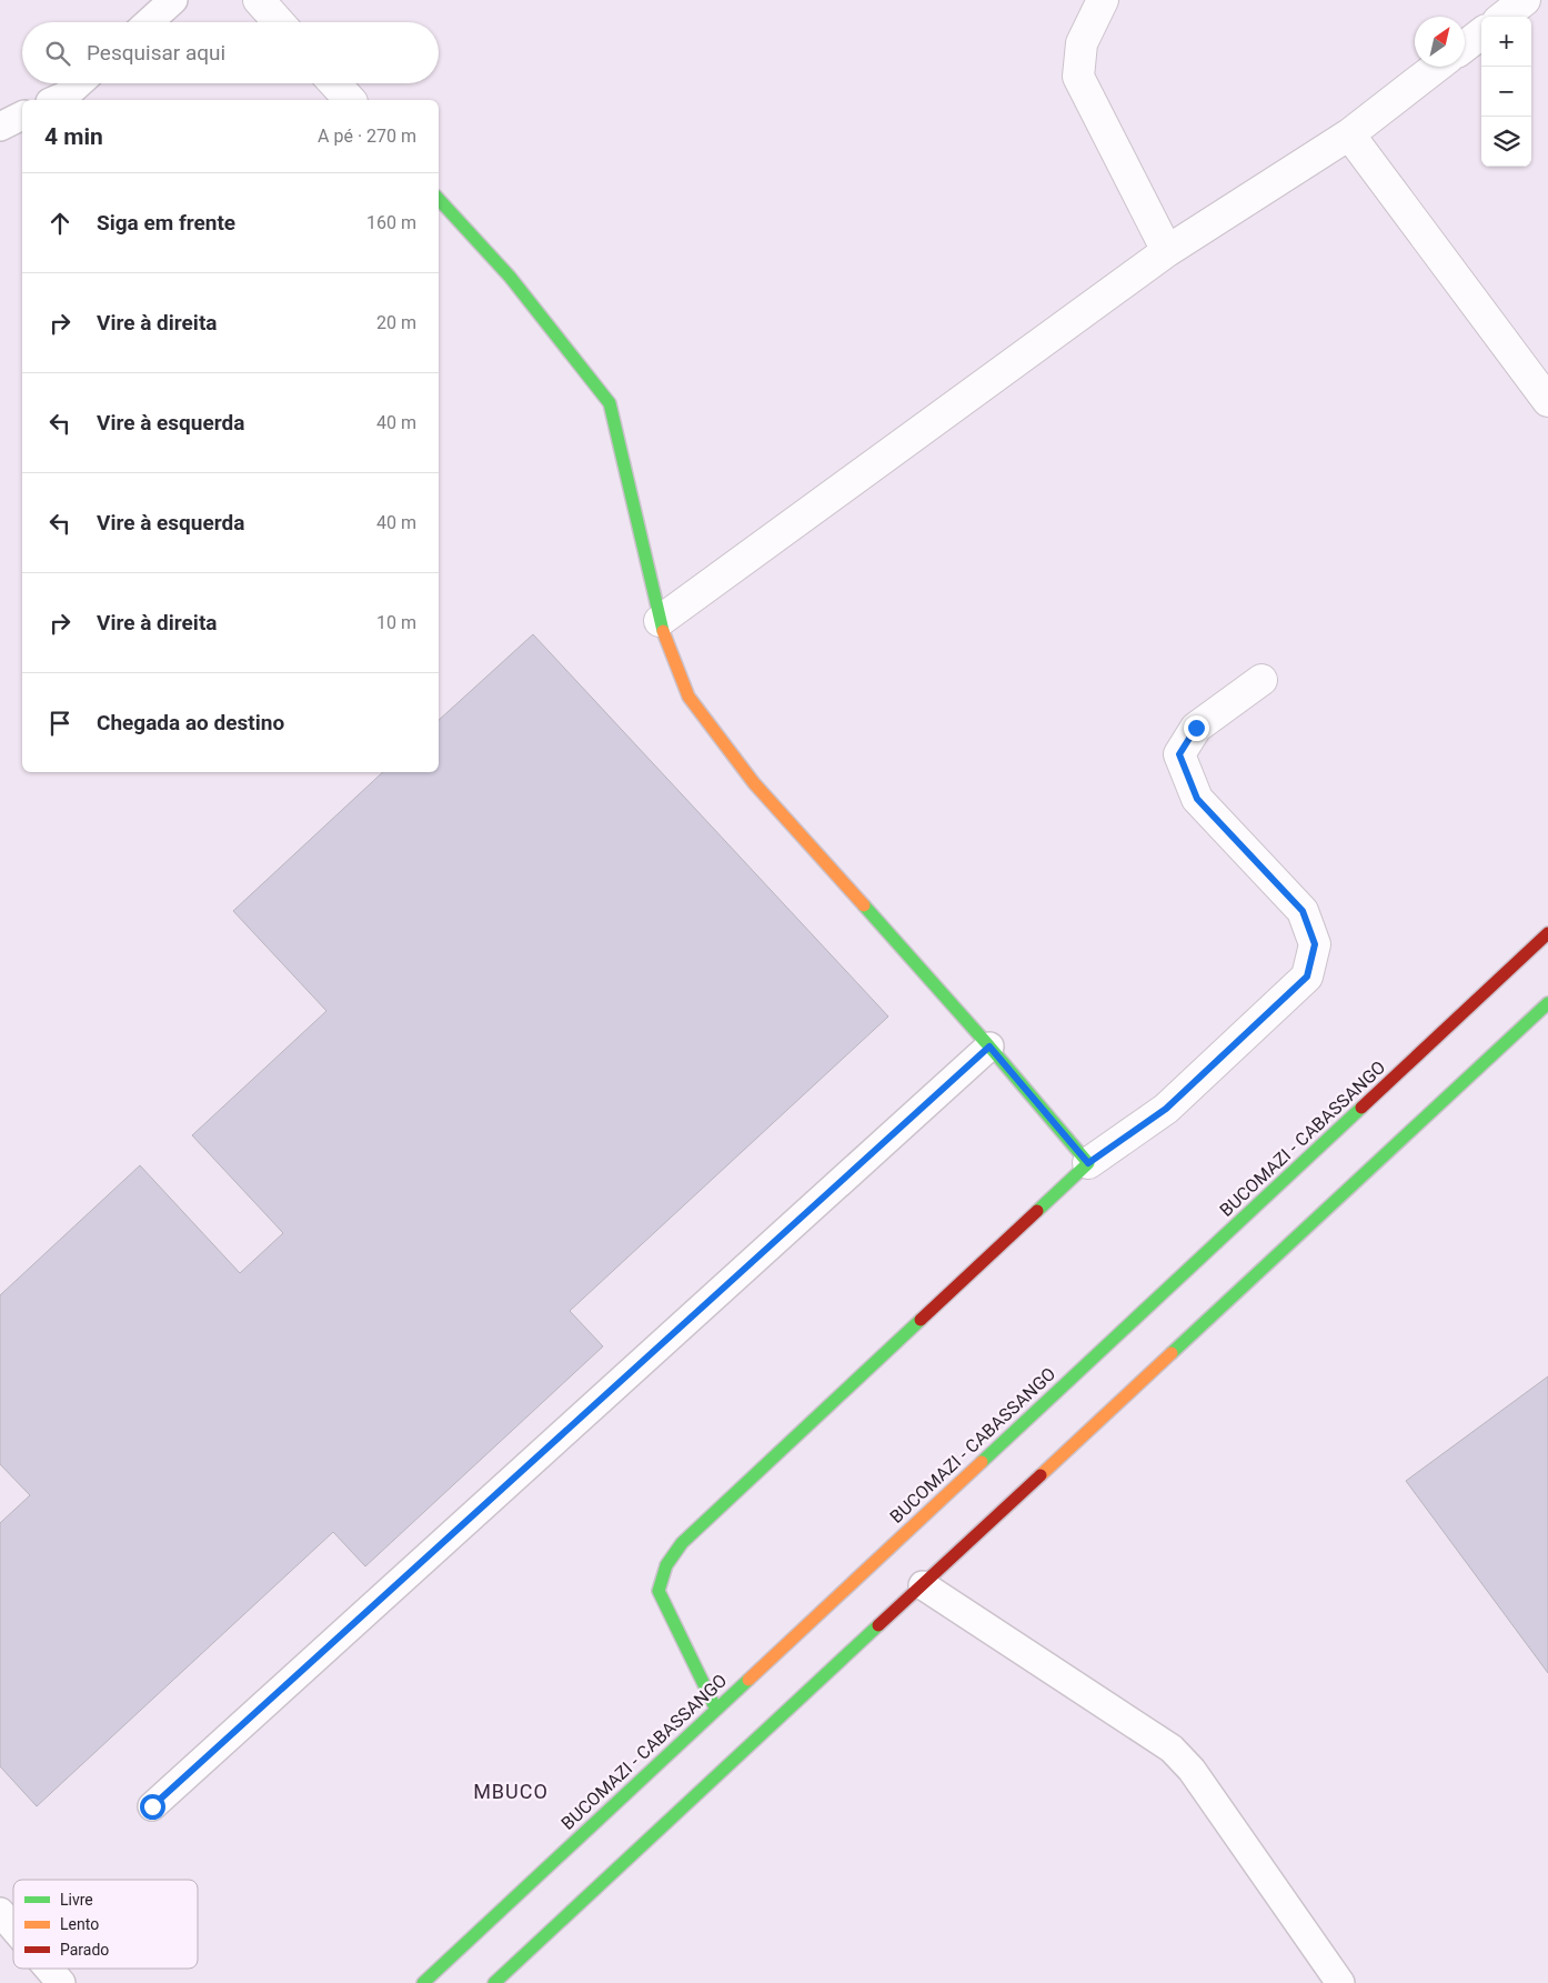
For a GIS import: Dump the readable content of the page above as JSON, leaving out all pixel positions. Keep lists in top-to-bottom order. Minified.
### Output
{"streets":{"main road":["BUCOMAZI - CABASSANGO"]},"districts":["MBUCO"],"legend":["Livre","Lento","Parado"],"north":"top right","page":{"map_buttons":["+","−"],"search":"Pesquisar aqui","heading":["4 min","A pé · 270 m"],"list":[["Siga em frente","160 m"],["Vire à direita","20 m"],["Vire à esquerda","40 m"],["Vire à esquerda","40 m"],["Vire à direita","10 m"],"Chegada ao destino"]}}
